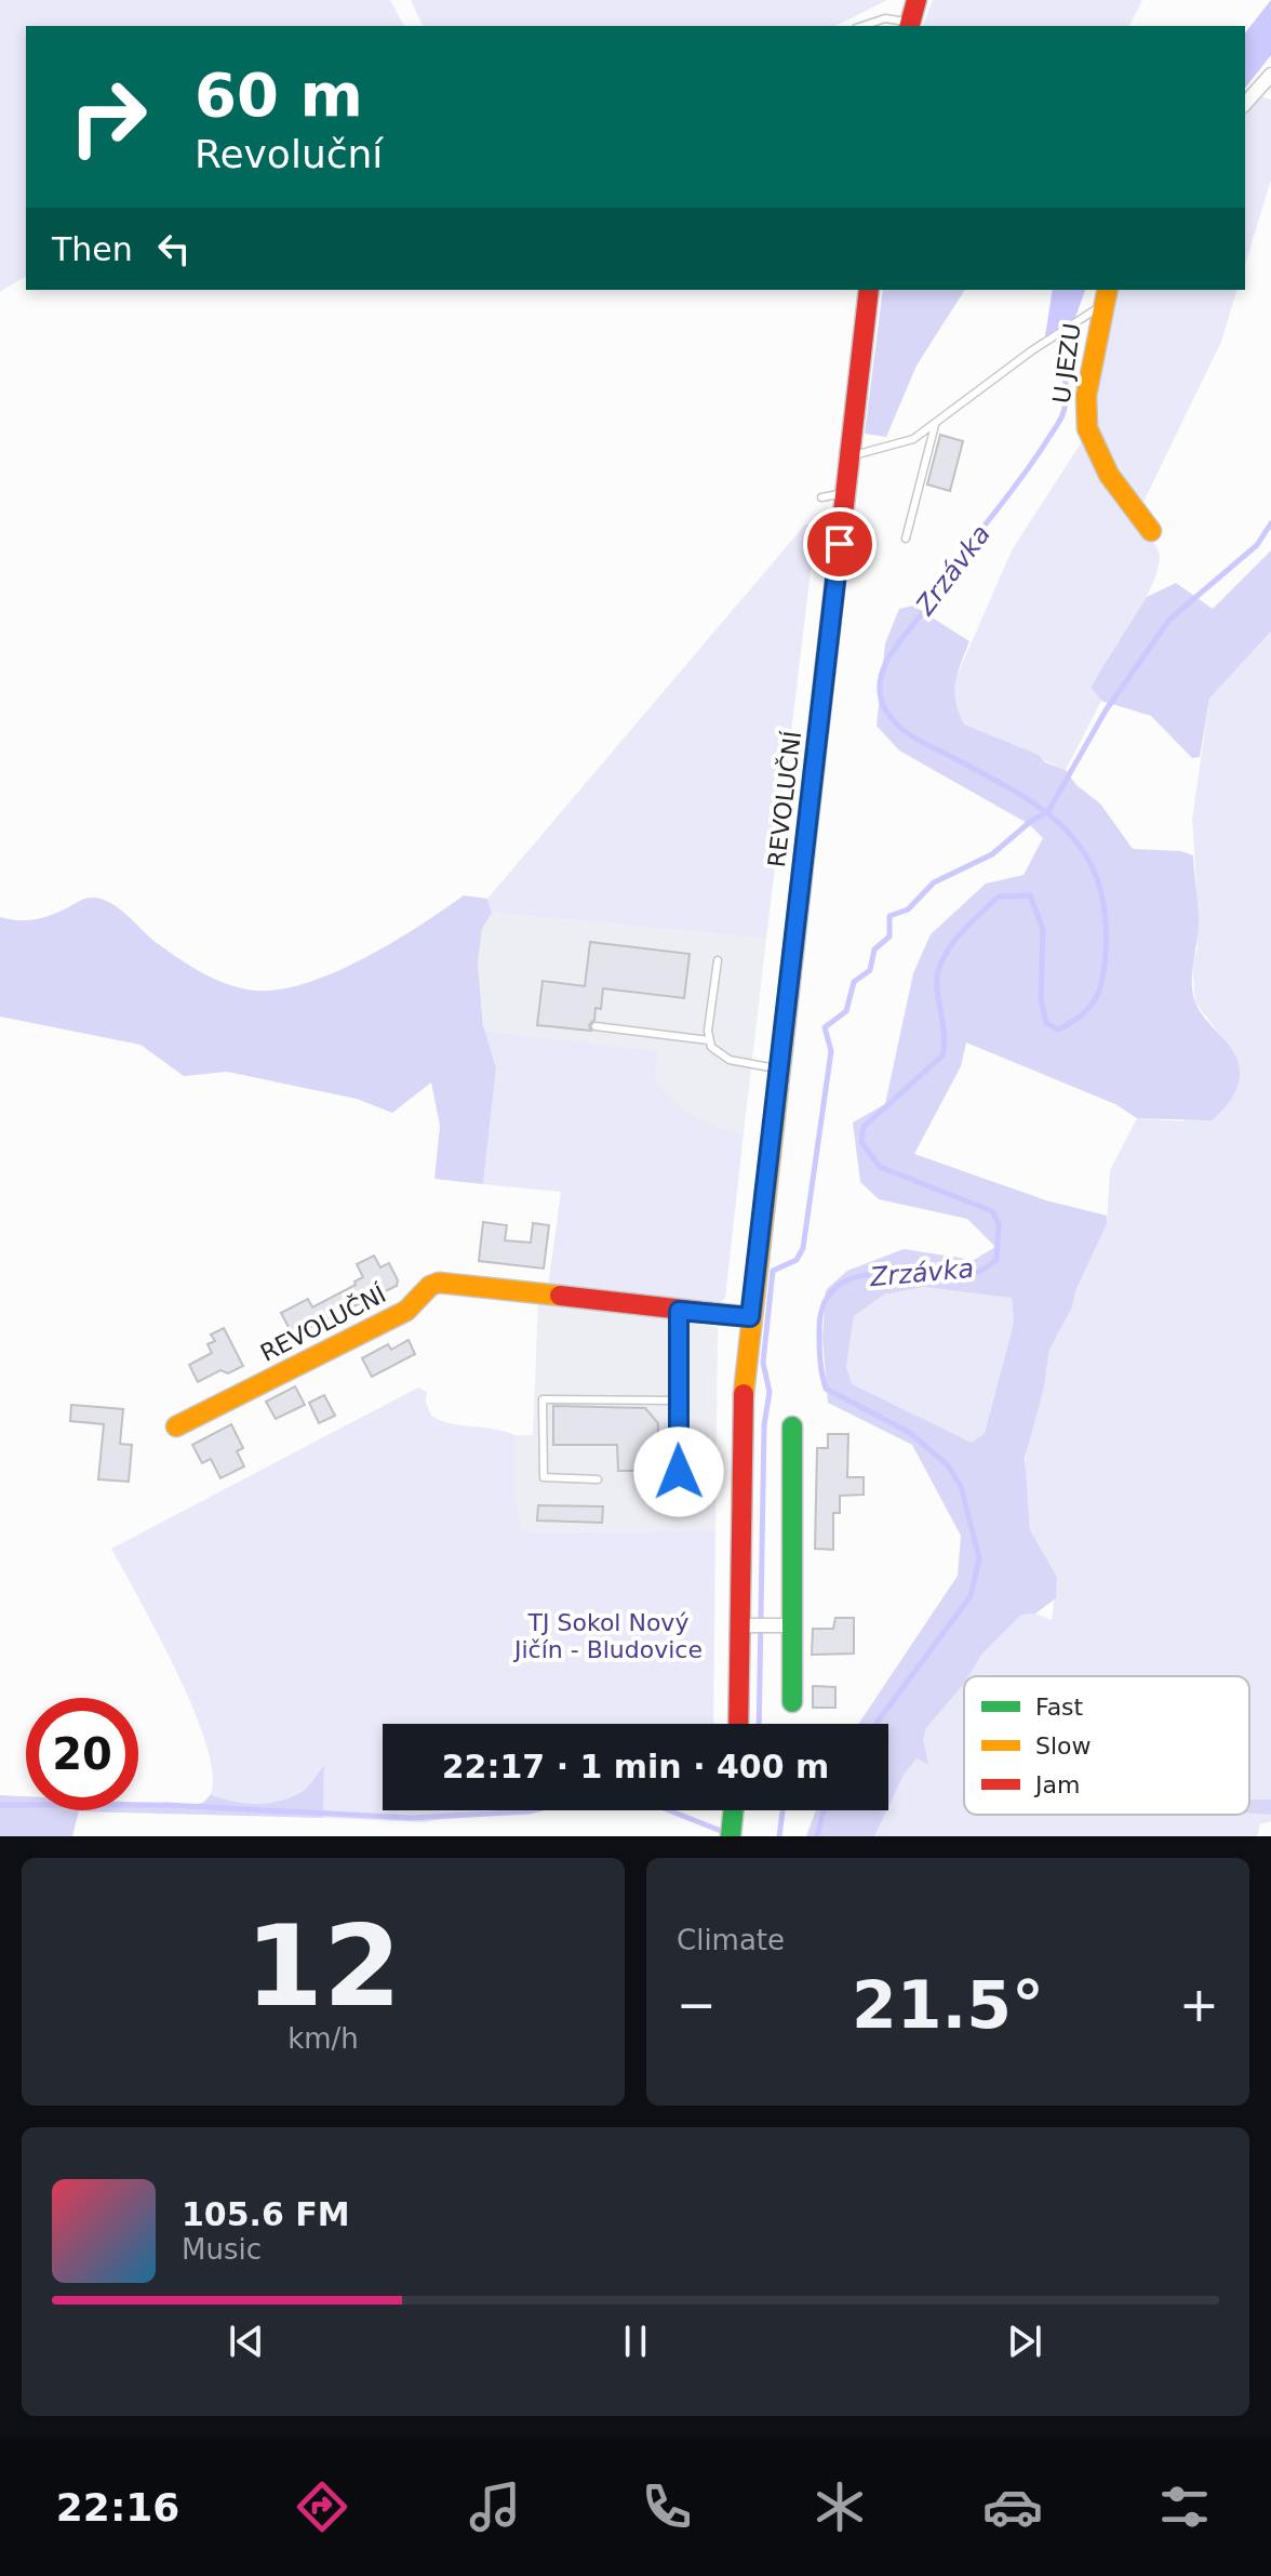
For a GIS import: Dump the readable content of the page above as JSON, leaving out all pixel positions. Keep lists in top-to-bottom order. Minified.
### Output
{"streets":{"main road":["U JEZU","REVOLUČNÍ"]},"water":["Zrzávka"],"parks":["TJ Sokol Nový Jičín - Bludovice"],"legend":["Fast","Slow","Jam"],"page":{"turn":["60 m","Revoluční"],"then":"Then","limit":"20","trip":"22:17 · 1 min · 400 m","tile":[["12","km/h"],"Climate"],"heat":["−","21.5°","+"],"song":["105.6 FM","Music"],"tabs":"22:16"}}
